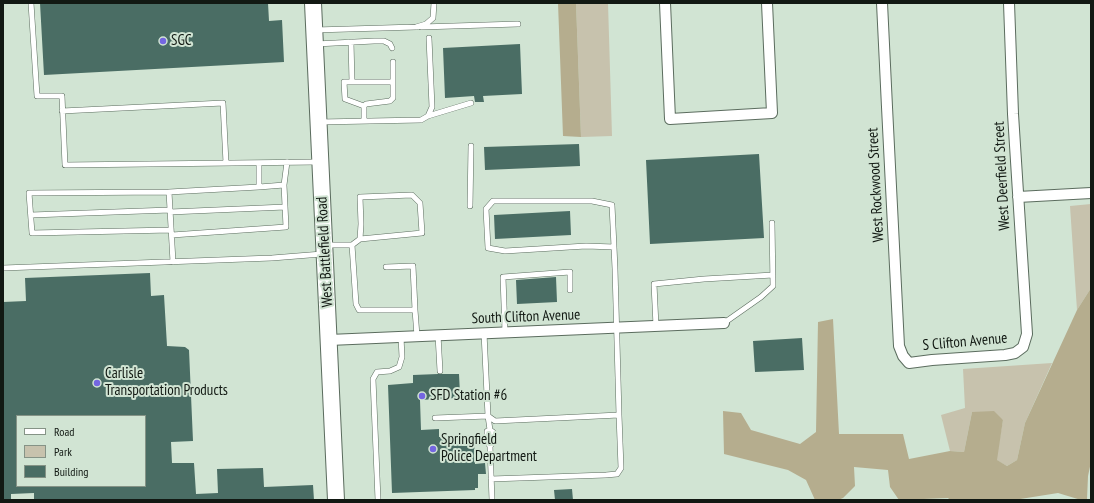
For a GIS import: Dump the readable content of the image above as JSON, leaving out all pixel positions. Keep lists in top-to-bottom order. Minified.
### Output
{"streets":{"main road":["West Battlefield Road"],"street":["West Deerfield Street","West Rockwood Street","South Clifton Avenue","S Clifton Avenue"]},"crossings":[["West Deerfield Street","S Clifton Avenue"],["West Rockwood Street","S Clifton Avenue"],["West Battlefield Road","South Clifton Avenue"]],"places":["SGC","Carlisle Transportation Products","SFD Station #6","Springfield Police Department"],"legend":["Road","Park","Building"]}
